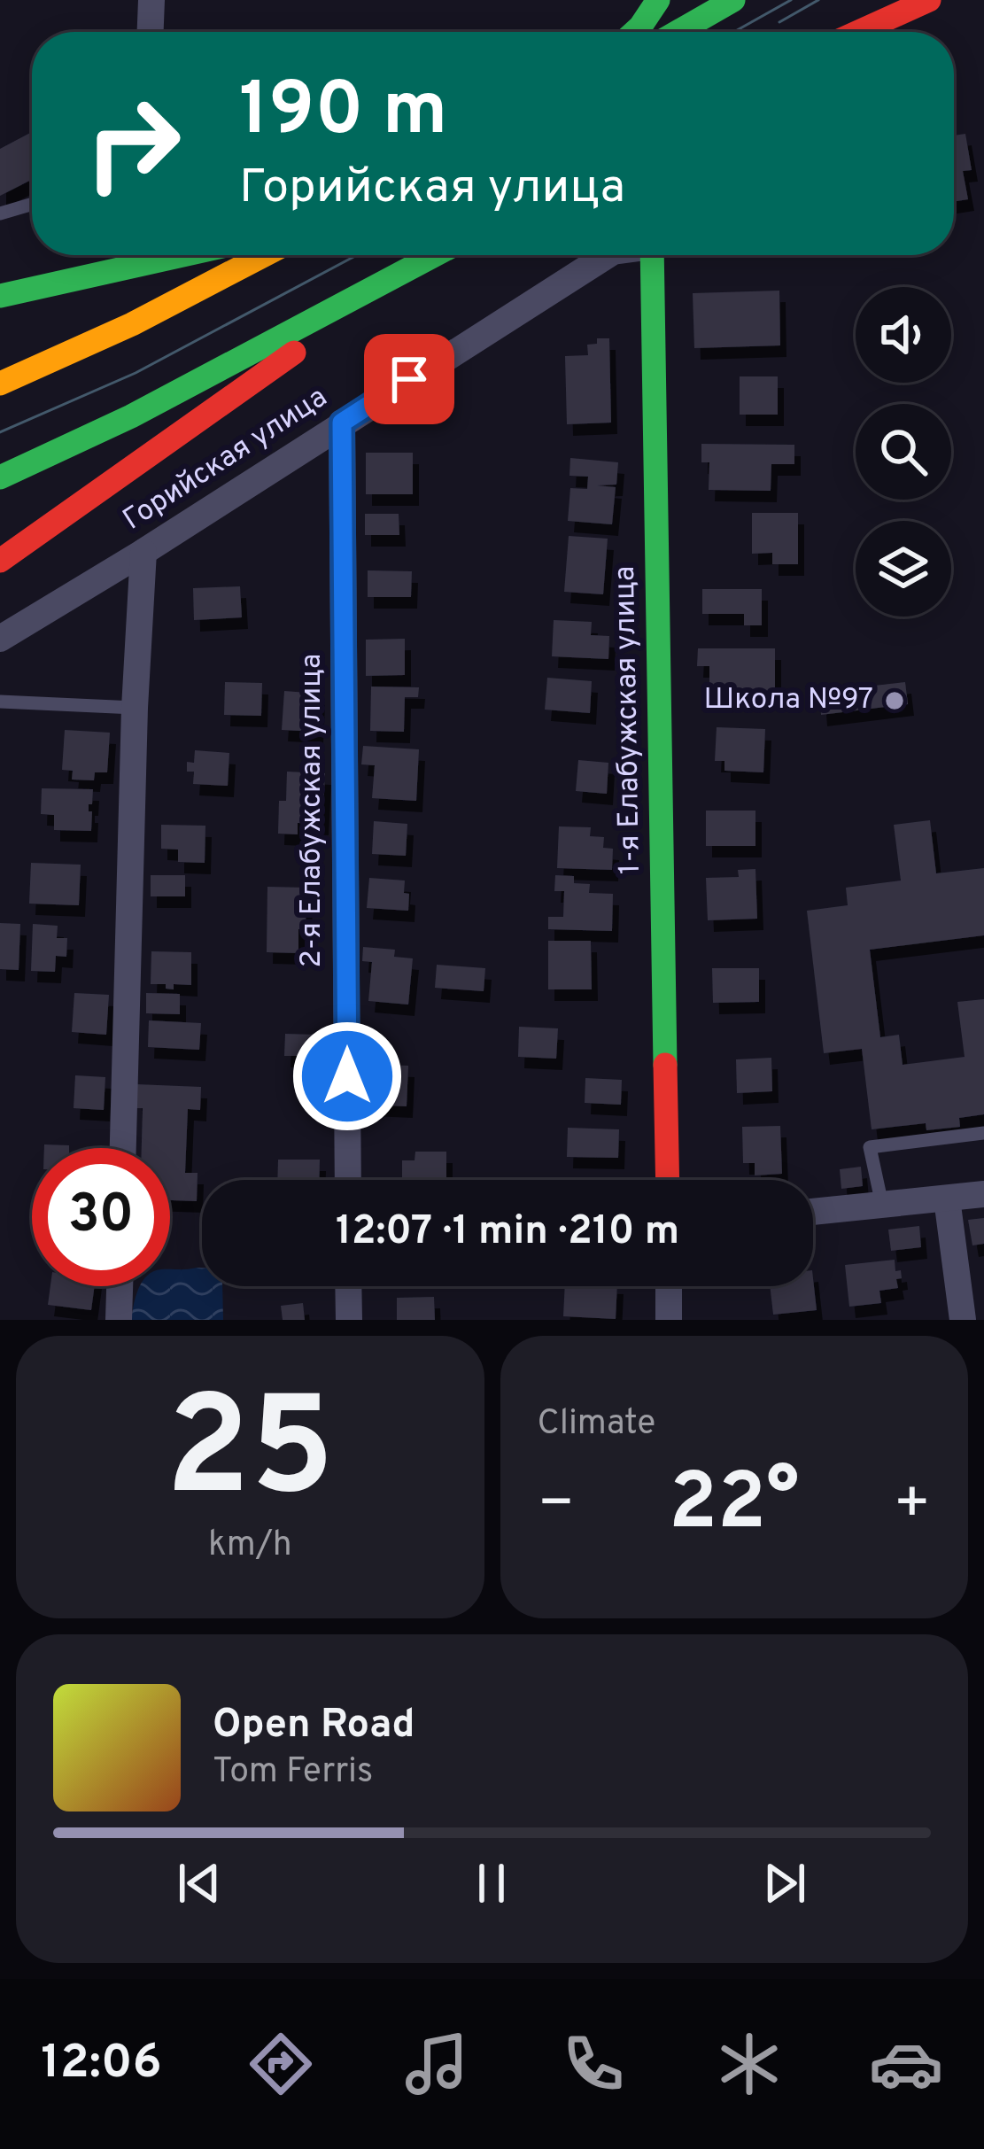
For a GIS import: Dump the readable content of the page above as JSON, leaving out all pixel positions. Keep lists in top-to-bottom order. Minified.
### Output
{"streets":{"main road":["1-я Елабужская улица"],"street":["Горийская улица","2-я Елабужская улица"]},"crossings":[["Горийская улица","2-я Елабужская улица"]],"places":["Школа №97"],"page":{"turn":["190 m","Горийская улица"],"limit":"30","trip":"12:07 · 1 min · 210 m","tile":[["25","km/h"],"Climate"],"heat":["−","22°","+"],"song":["Open Road","Tom Ferris"],"tabs":"12:06"}}
